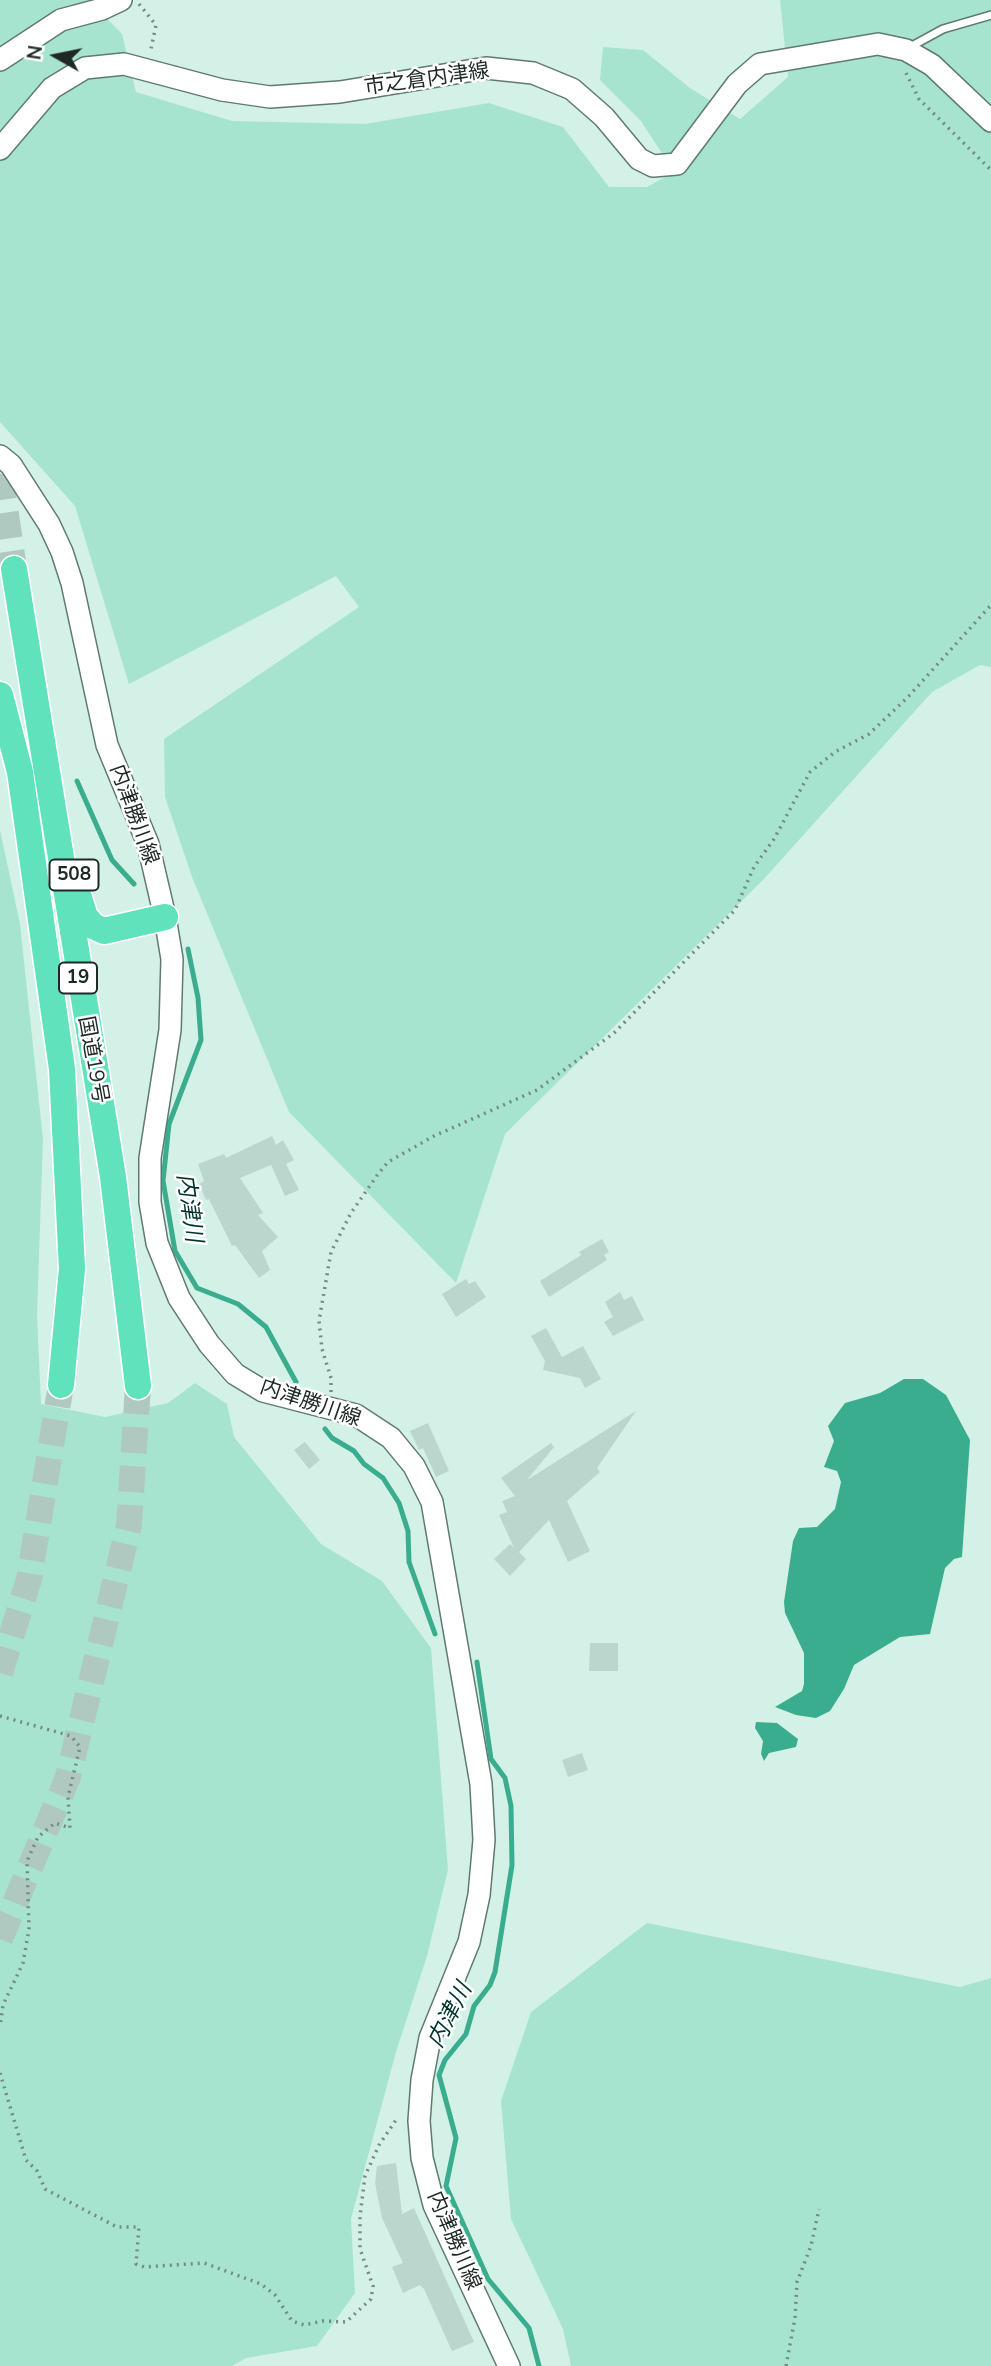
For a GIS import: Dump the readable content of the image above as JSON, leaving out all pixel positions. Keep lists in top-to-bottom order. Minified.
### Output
{"streets":{"highway":["508","19","国道19号"],"main road":["市之倉内津線","内津勝川線"]},"crossings":[["508","国道19号"]],"water":["内津川"],"north":"left"}
